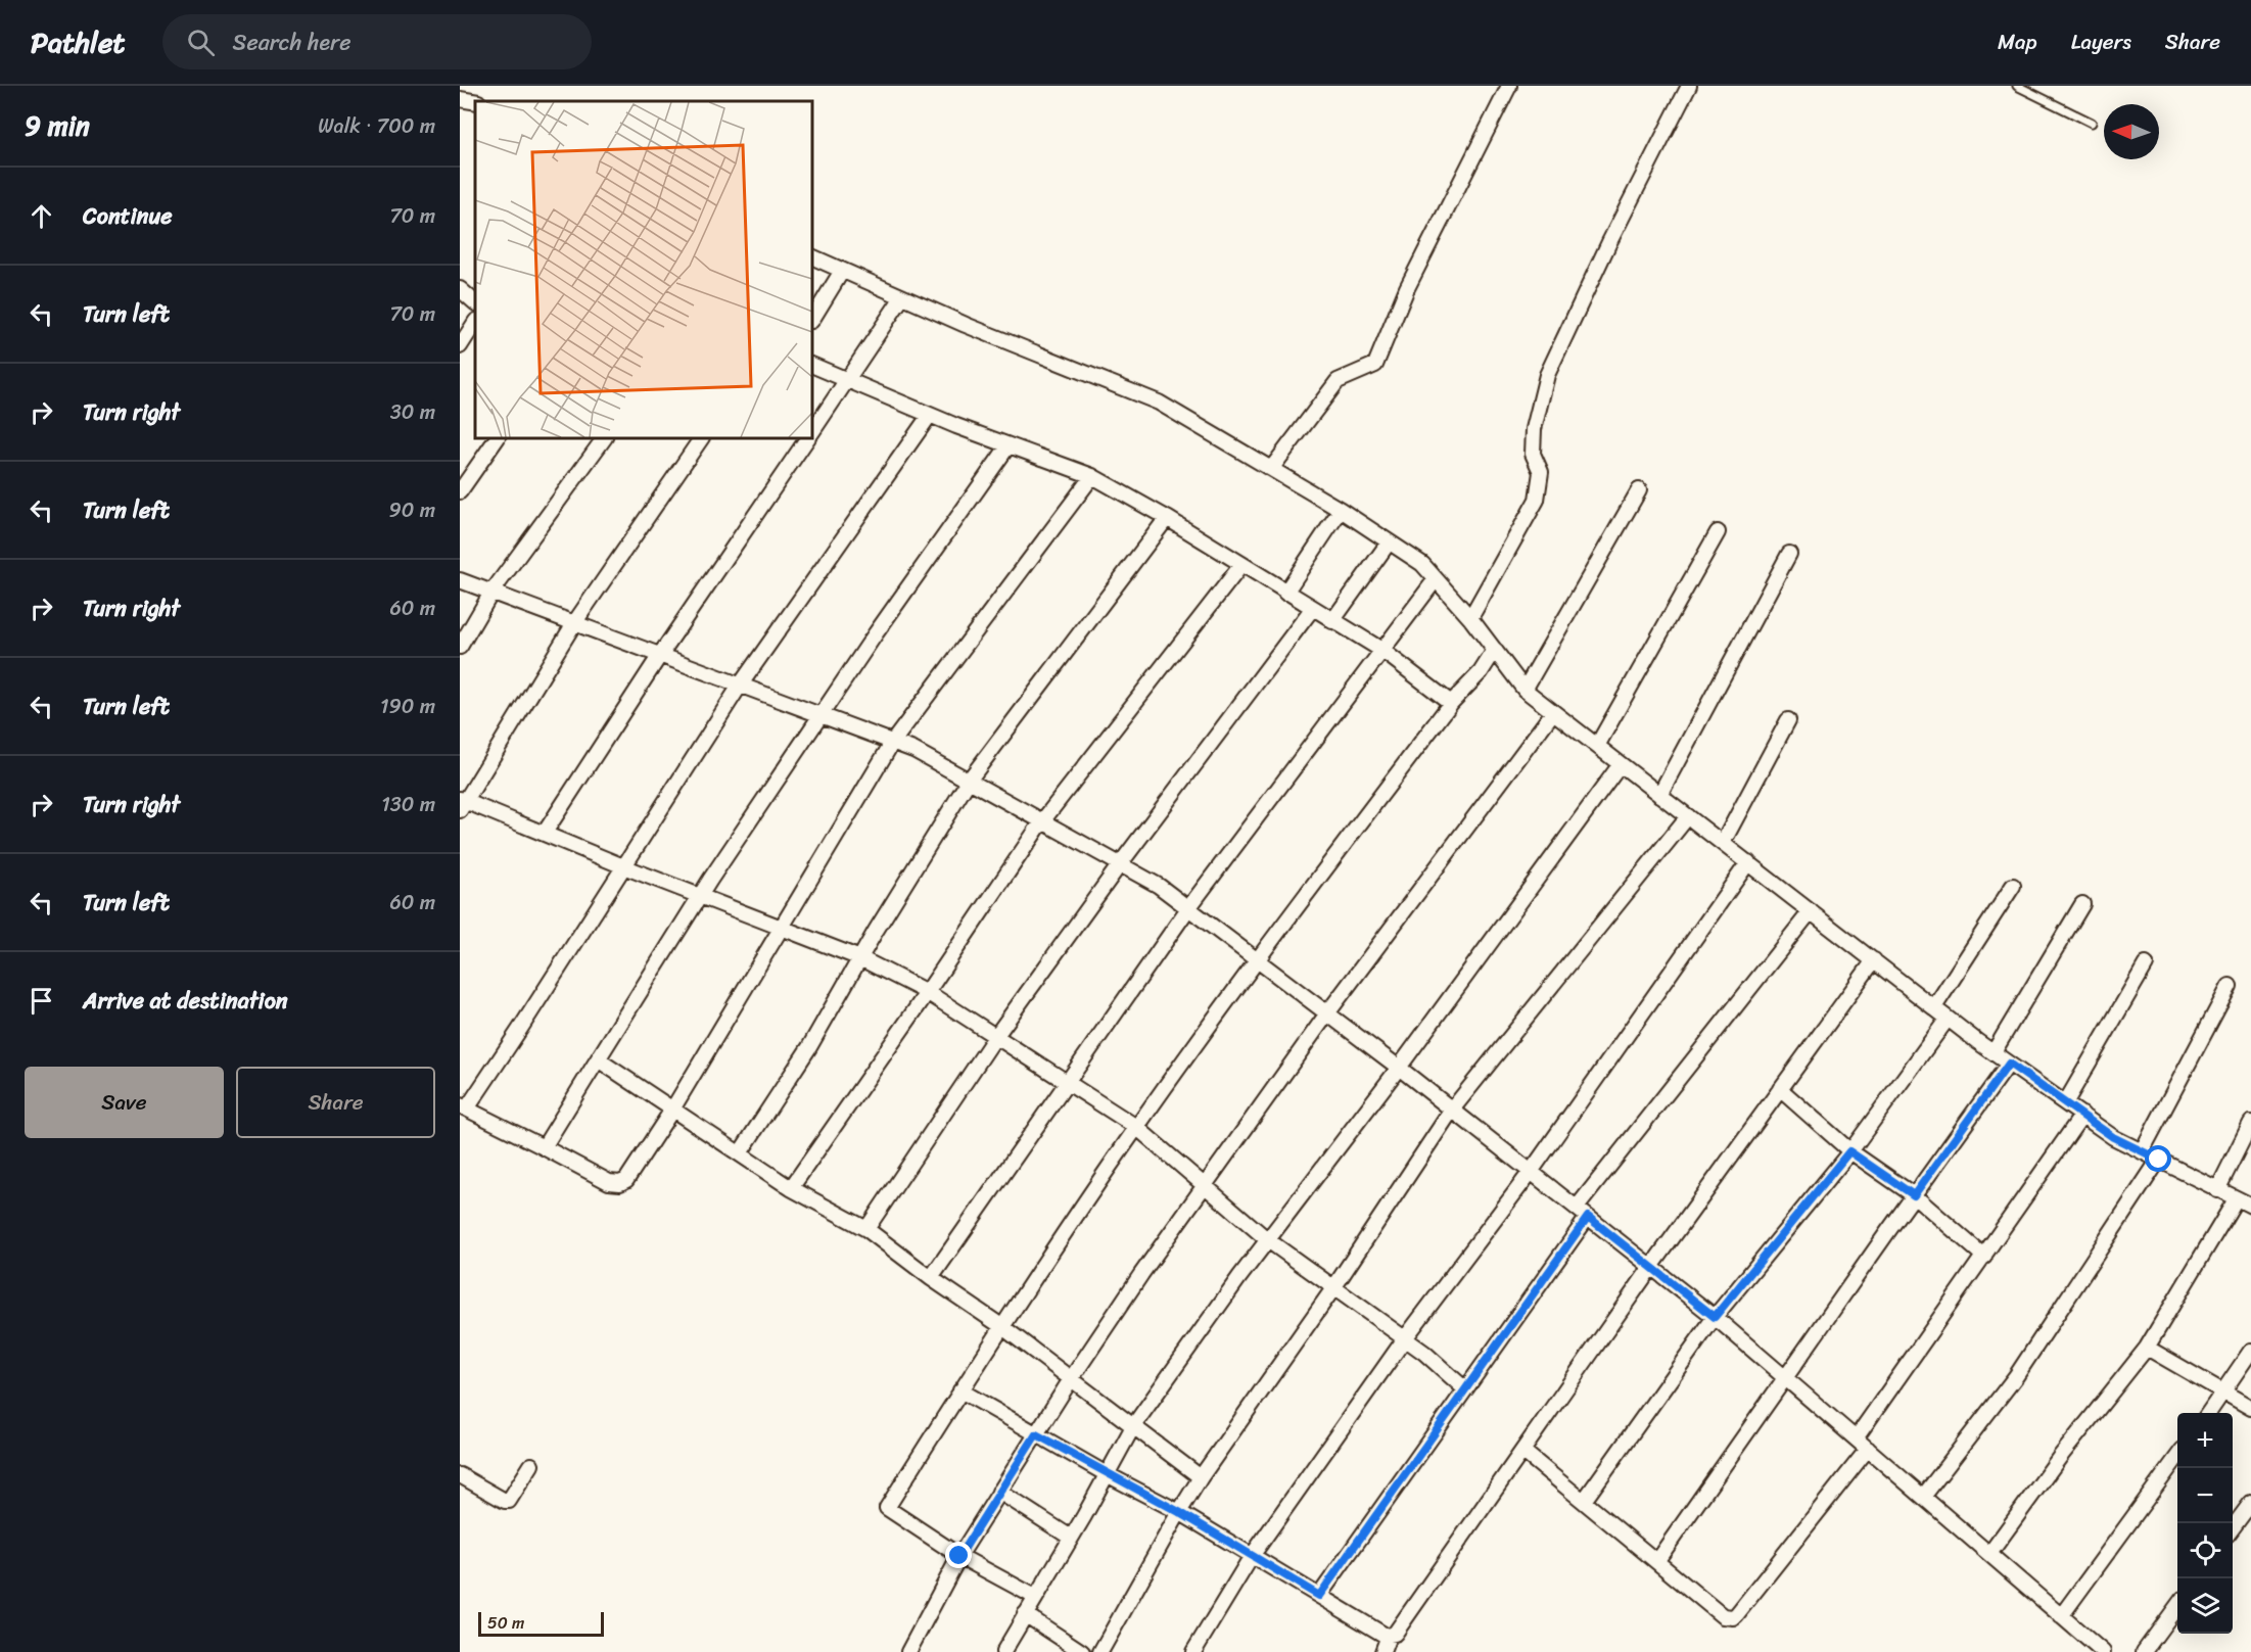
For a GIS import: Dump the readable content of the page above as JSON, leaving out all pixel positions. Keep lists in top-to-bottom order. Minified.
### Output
{"scale_bar":"50 m","north":"left","page":{"header":"Pathlet","search":"Search here","nav":["Map","Layers","Share"],"heading":["9 min","Walk · 700 m"],"list":[["Continue","70 m"],["Turn left","70 m"],["Turn right","30 m"],["Turn left","90 m"],["Turn right","60 m"],["Turn left","190 m"],["Turn right","130 m"],["Turn left","60 m"],"Arrive at destination"],"buttons":["Save","Share"],"map_buttons":["+","−"],"scale":"50 m"}}
